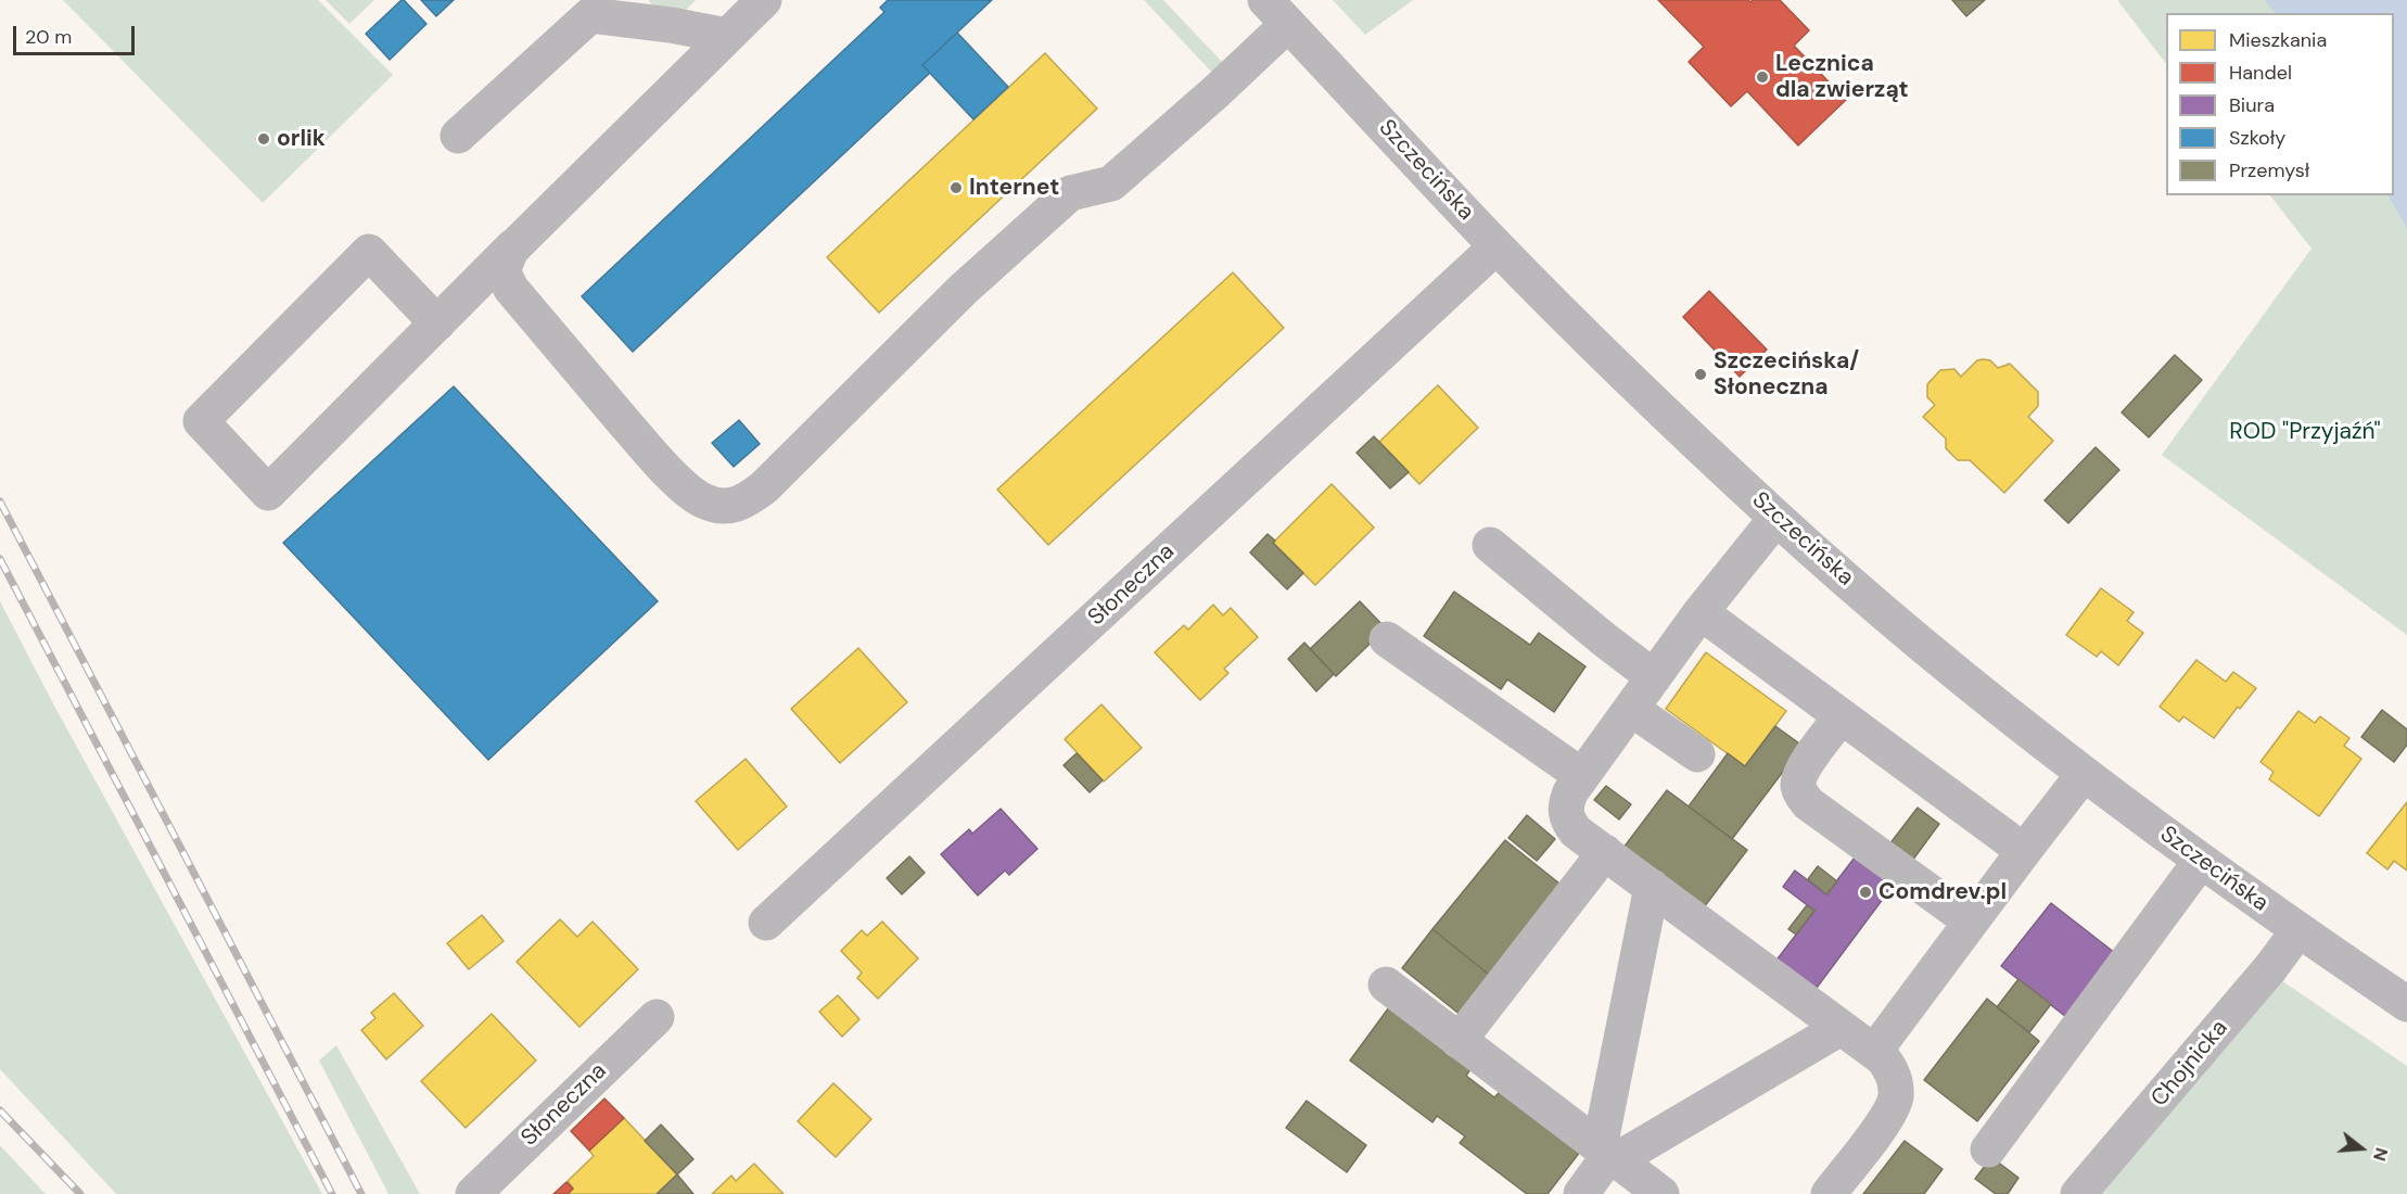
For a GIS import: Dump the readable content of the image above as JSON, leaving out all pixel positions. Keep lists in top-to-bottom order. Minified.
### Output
{"streets":{"street":["Szczecińska","Słoneczna","Chojnicka"]},"crossings":[["Szczecińska","Słoneczna"],["Szczecińska","Chojnicka"]],"parks":["ROD \"Przyjaźń\""],"places":["Lecznica dla zwierząt","orlik","Internet","Szczecińska/ Słoneczna","Comdrev.pl"],"legend":["Mieszkania","Handel","Biura","Szkoły","Przemysł"],"scale_bar":"20 m","north":"right"}
